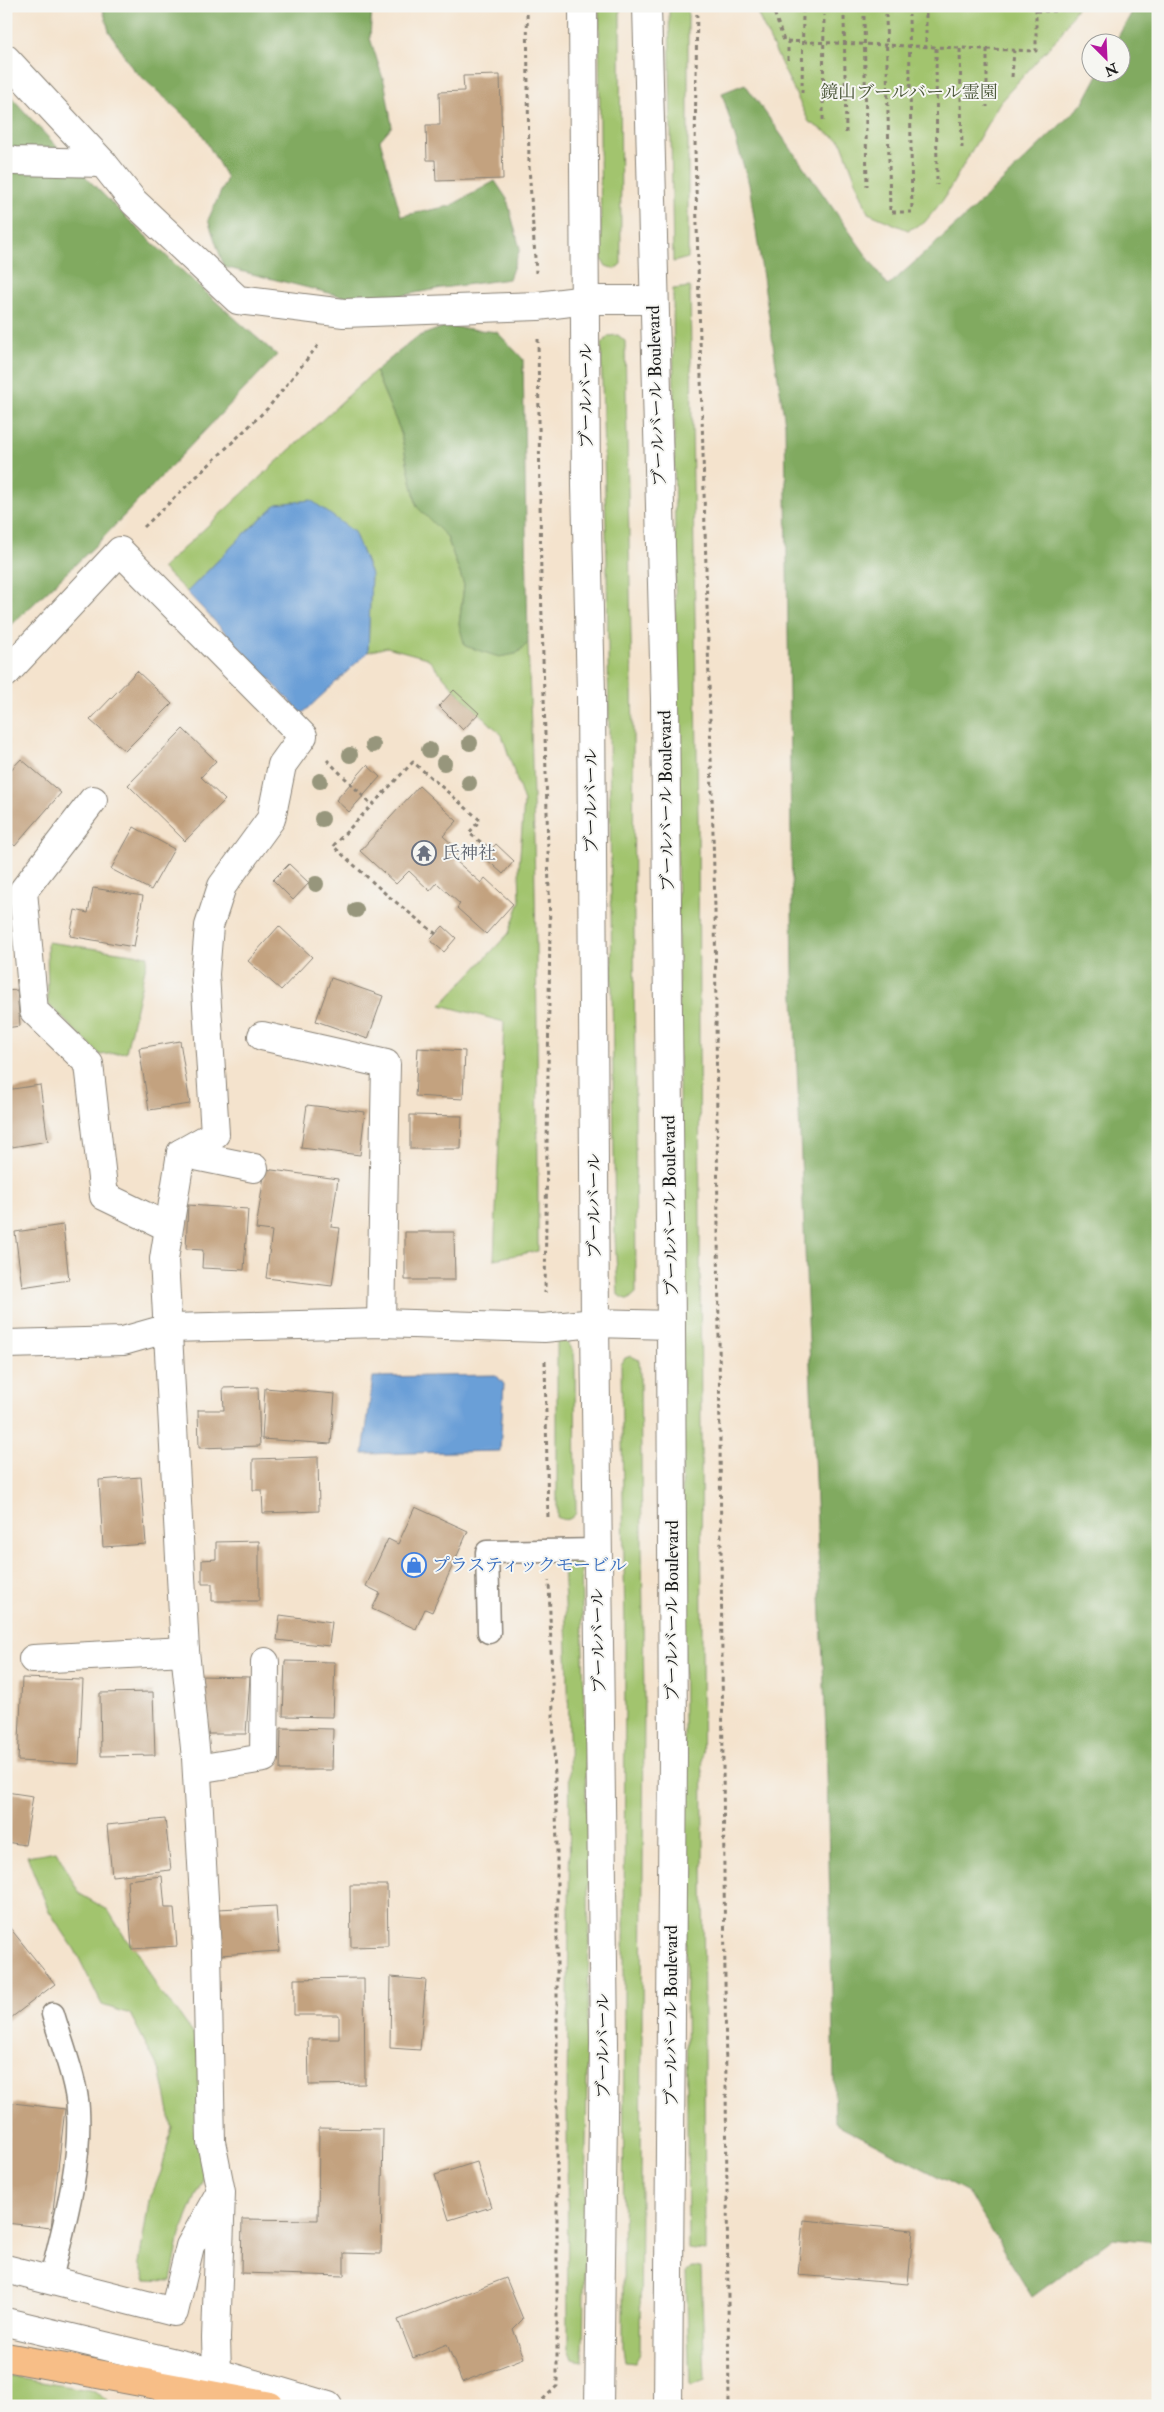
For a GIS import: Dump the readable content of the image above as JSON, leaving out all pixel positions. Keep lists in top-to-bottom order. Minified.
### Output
{"streets":{"street":["ブールバール","ブールバール Boulevard"]},"parks":["鏡山ブールバール霊園"],"places":{"temple":["氏神社"],"shop":["プラスティックモービル"]},"north":"bottom right"}
